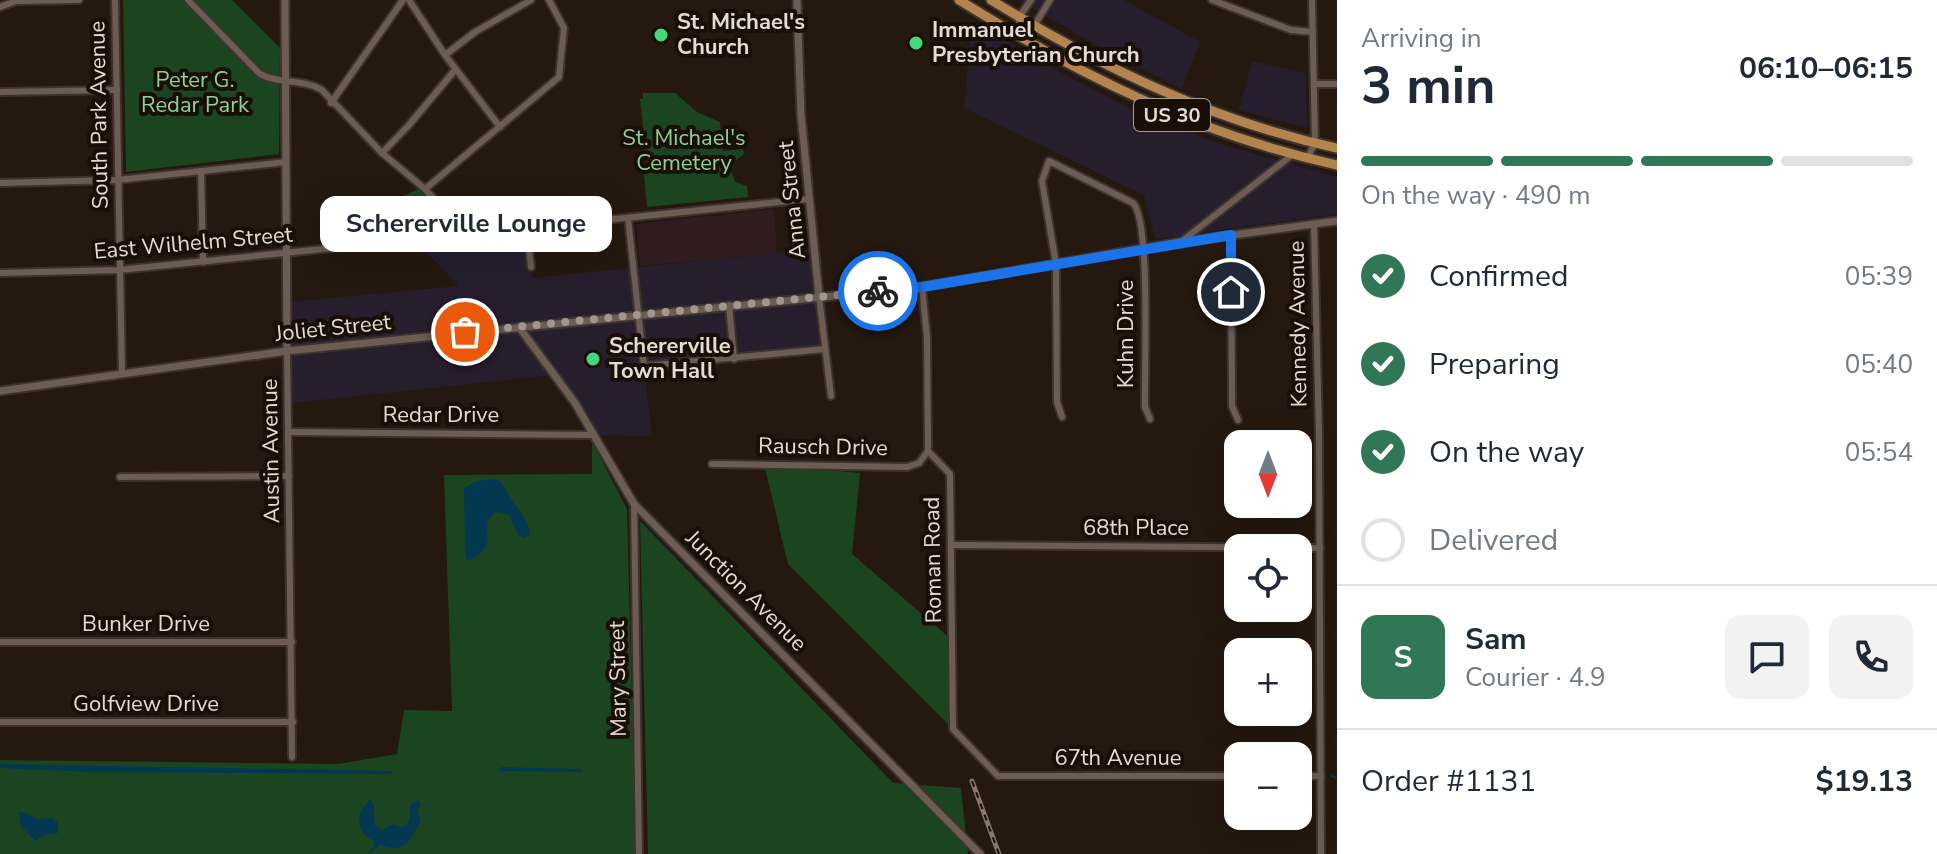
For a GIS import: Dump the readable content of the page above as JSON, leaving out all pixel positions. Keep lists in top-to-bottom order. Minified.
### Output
{"streets":{"main road":["US 30"],"street":["South Park Avenue","Anna Street","East Wilhelm Street","Kennedy Avenue","Joliet Street","Kuhn Drive","Redar Drive","Rausch Drive","Austin Avenue","68th Place","Roman Road","Junction Avenue","Bunker Drive","Mary Street","Golfview Drive","67th Avenue"]},"crossings":[["South Park Avenue","East Wilhelm Street"],["South Park Avenue","Joliet Street"],["Anna Street","East Wilhelm Street"],["Anna Street","Joliet Street"],["East Wilhelm Street","Austin Avenue"],["Kennedy Avenue","Joliet Street"],["Kennedy Avenue","68th Place"],["Joliet Street","Kuhn Drive"],["Joliet Street","Austin Avenue"],["Joliet Street","Junction Avenue"],["Redar Drive","Austin Avenue"],["Redar Drive","Junction Avenue"],["Rausch Drive","Roman Road"],["Austin Avenue","Bunker Drive"],["Austin Avenue","Golfview Drive"],["68th Place","Roman Road"],["Roman Road","67th Avenue"],["Junction Avenue","Mary Street"]],"parks":["Peter G. Redar Park","St. Michael's Cemetery"],"places":["St. Michael's Church","Immanuel Presbyterian Church","Schererville Lounge","Schererville Town Hall"],"north":"bottom","page":{"heading":["3 min","Arriving in","06:10–06:15"],"panel":["Sam","Courier · 4.9","Order #1131","$19.13"],"bar":"On the way · 490 m","bubble":"Schererville Lounge","list":[["Confirmed","05:39"],["Preparing","05:40"],["On the way","05:54"],"Delivered"],"map_buttons":["+","−"],"round":"S"}}
